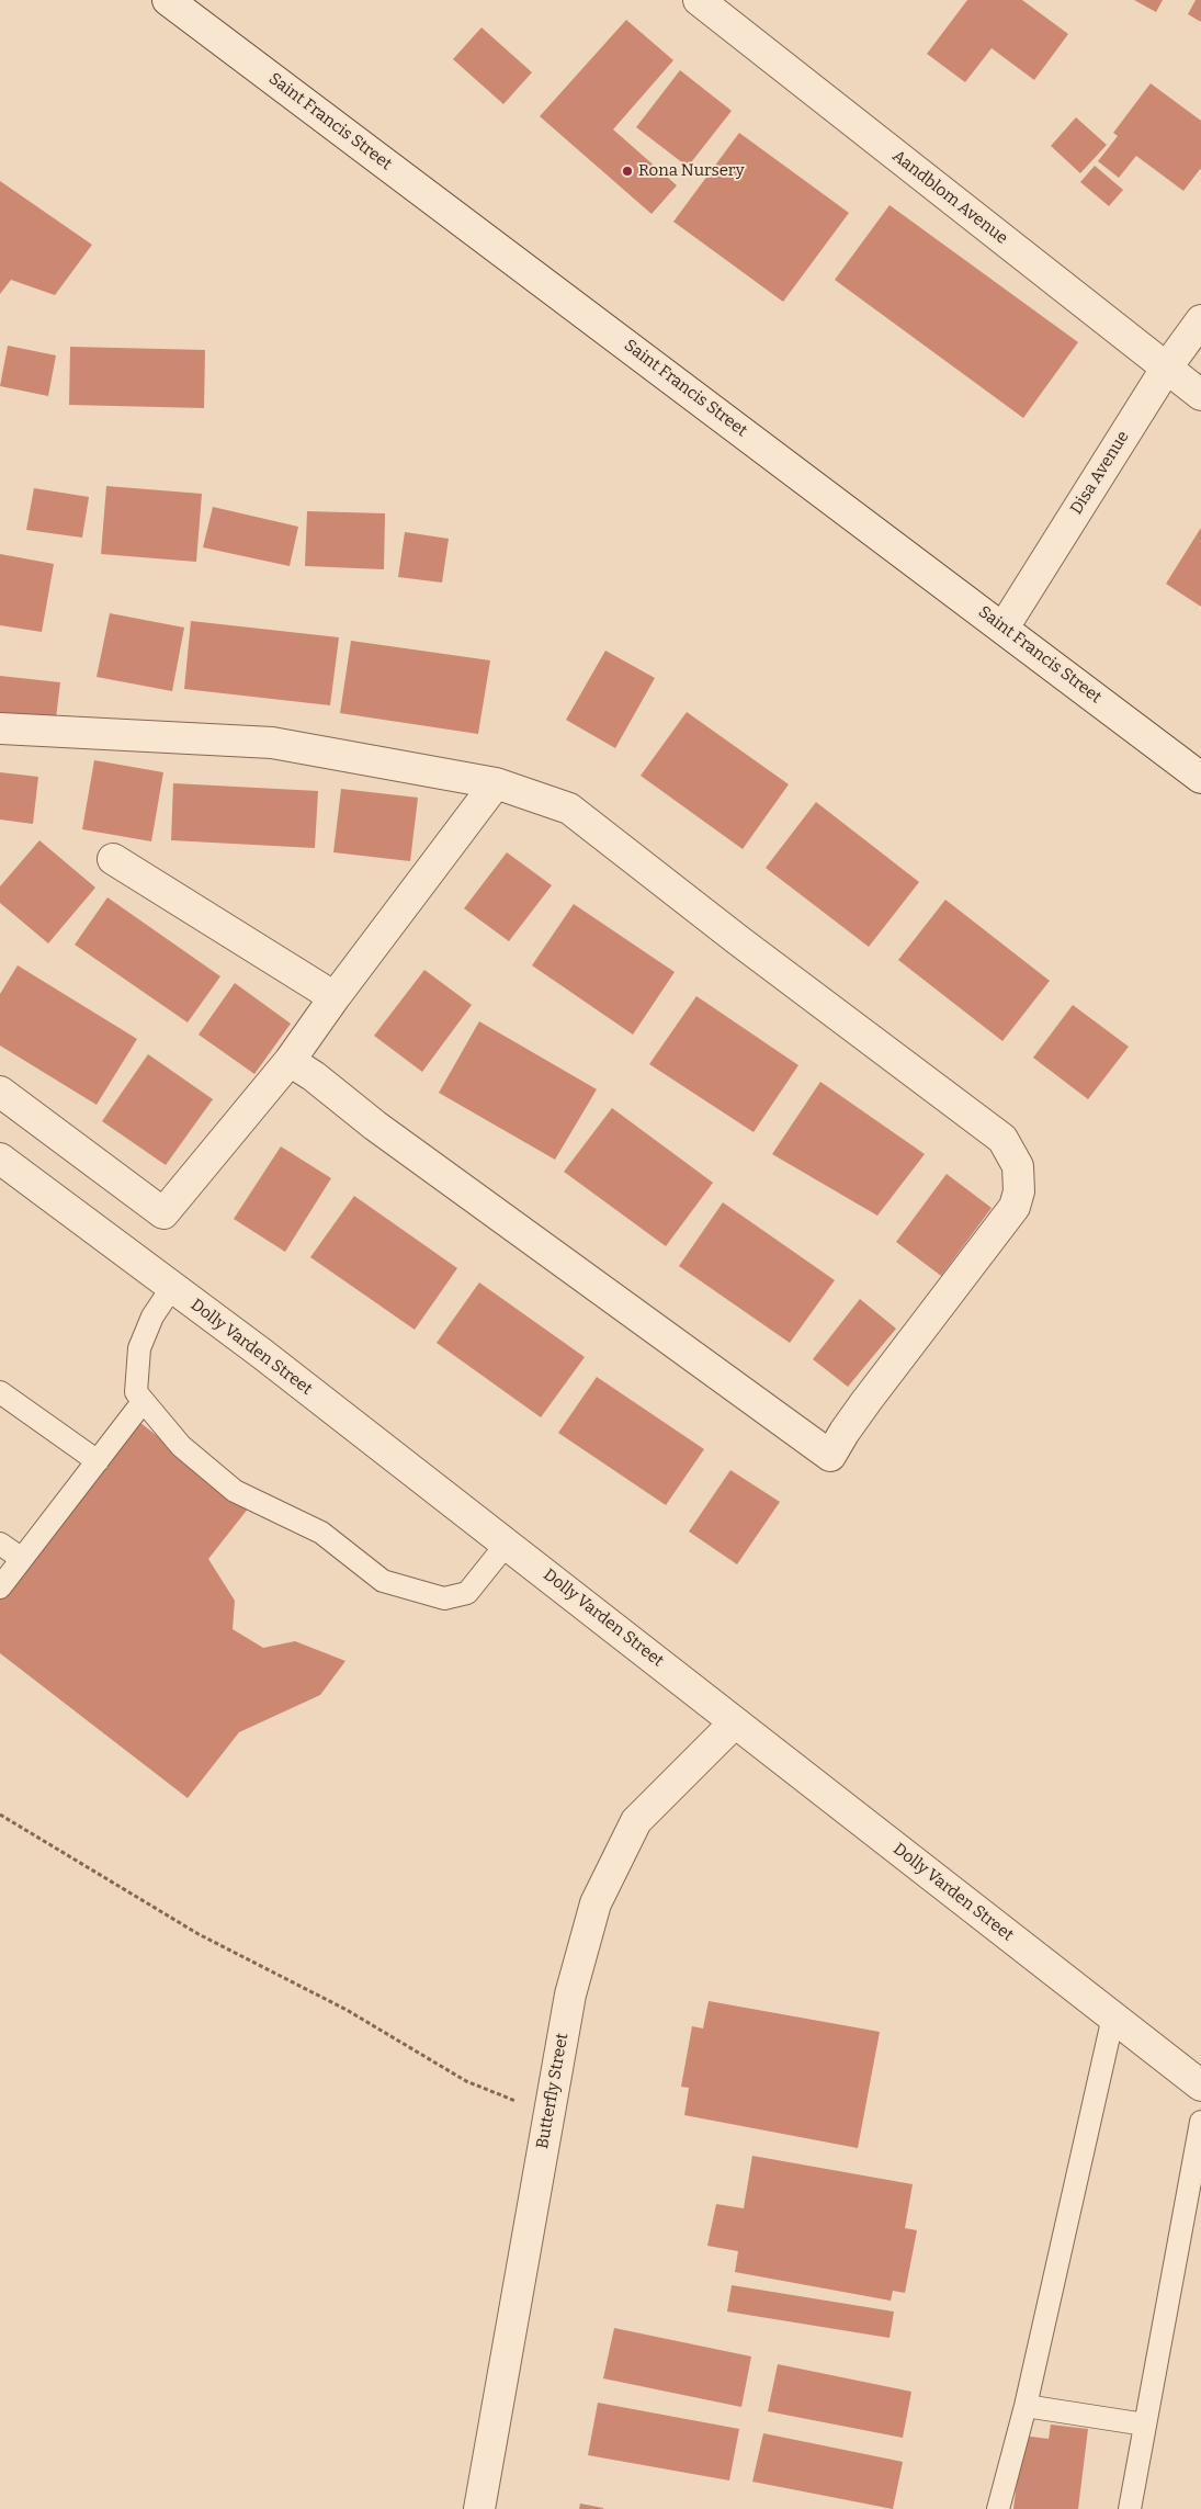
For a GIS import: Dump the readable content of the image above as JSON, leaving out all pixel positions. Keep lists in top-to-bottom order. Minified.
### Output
{"streets":{"street":["Saint Francis Street","Aandblom Avenue","Disa Avenue","Dolly Varden Street","Butterfly Street"]},"crossings":[["Saint Francis Street","Disa Avenue"],["Aandblom Avenue","Disa Avenue"],["Dolly Varden Street","Butterfly Street"]],"places":["Rona Nursery"]}
